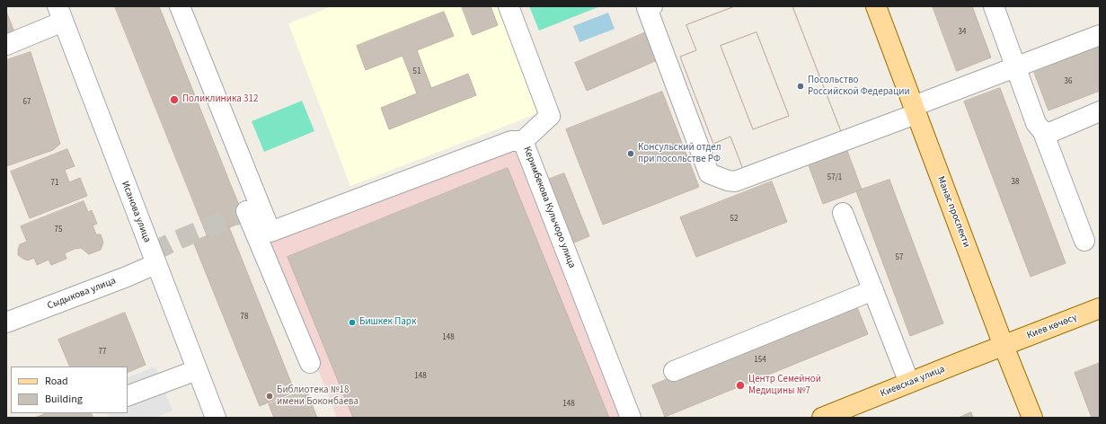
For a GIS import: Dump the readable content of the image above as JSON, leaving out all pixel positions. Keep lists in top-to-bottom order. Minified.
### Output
{"streets":{"main road":["Манас проспекти","Киев көчөсү","Киевская улица"],"street":["Керимбекова Кульчоро улица","Исанова улица","Сыдыкова улица"]},"crossings":[["Исанова улица","Сыдыкова улица"],["Манас проспекти","Киев көчөсү"],["Манас проспекти","Киевская улица"],["Киев көчөсү","Киевская улица"]],"places":["Посольство Российской Федерации","Поликлиника 312","Консульский отдел при посольстве РФ","Бишкек Парк","Центр Семейной Медицины №7","Библиотека №18 имени Боконбаева"],"house_numbers":["34","51","36","67","57/1","38","71","52","75","57","78","148","77","154","148","148"],"legend":["Road","Building"]}
